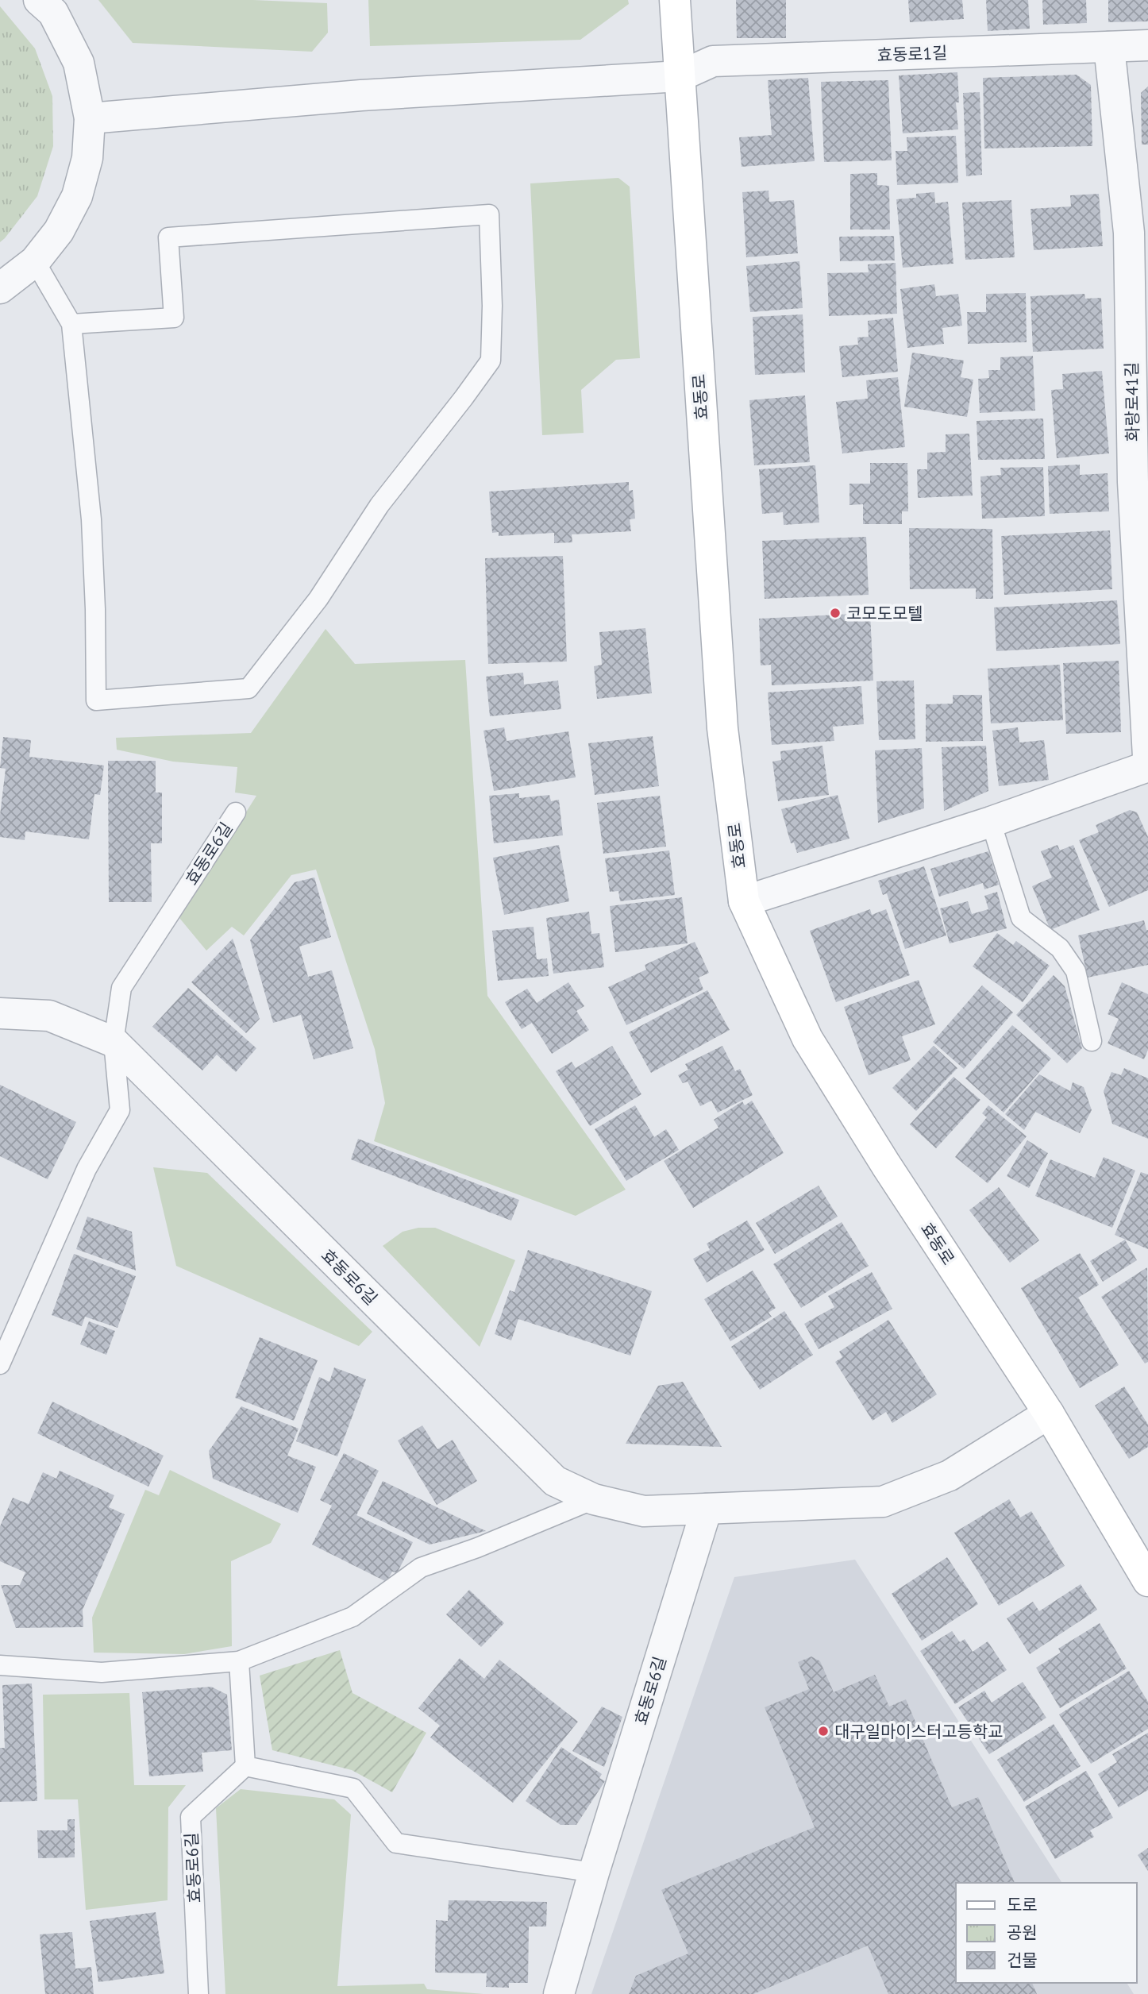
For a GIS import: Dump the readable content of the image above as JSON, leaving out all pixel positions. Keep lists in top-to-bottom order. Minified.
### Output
{"streets":{"main road":["효동로"],"street":["효동로1길","화랑로41길","효동로6길"]},"crossings":[["효동로1길","효동로"],["효동로1길","화랑로41길"],["효동로","효동로6길"]],"places":["코모도모텔","대구일마이스터고등학교"],"legend":["도로","공원","건물"]}
